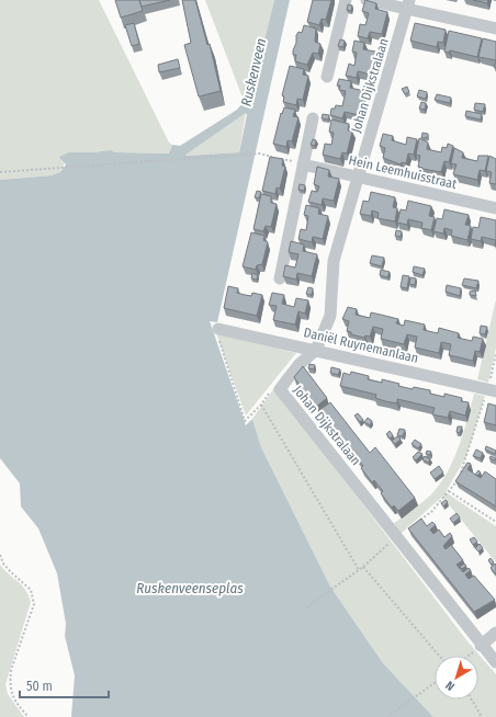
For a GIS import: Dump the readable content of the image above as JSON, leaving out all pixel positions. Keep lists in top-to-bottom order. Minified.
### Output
{"streets":{"street":["Johan Dijkstralaan","Hein Leemhuisstraat","Daniël Ruynemanlaan"]},"crossings":[["Johan Dijkstralaan","Hein Leemhuisstraat"],["Johan Dijkstralaan","Daniël Ruynemanlaan"]],"water":["Ruskenveen","Ruskenveenseplas"],"scale_bar":"50 m","north":"bottom left"}
